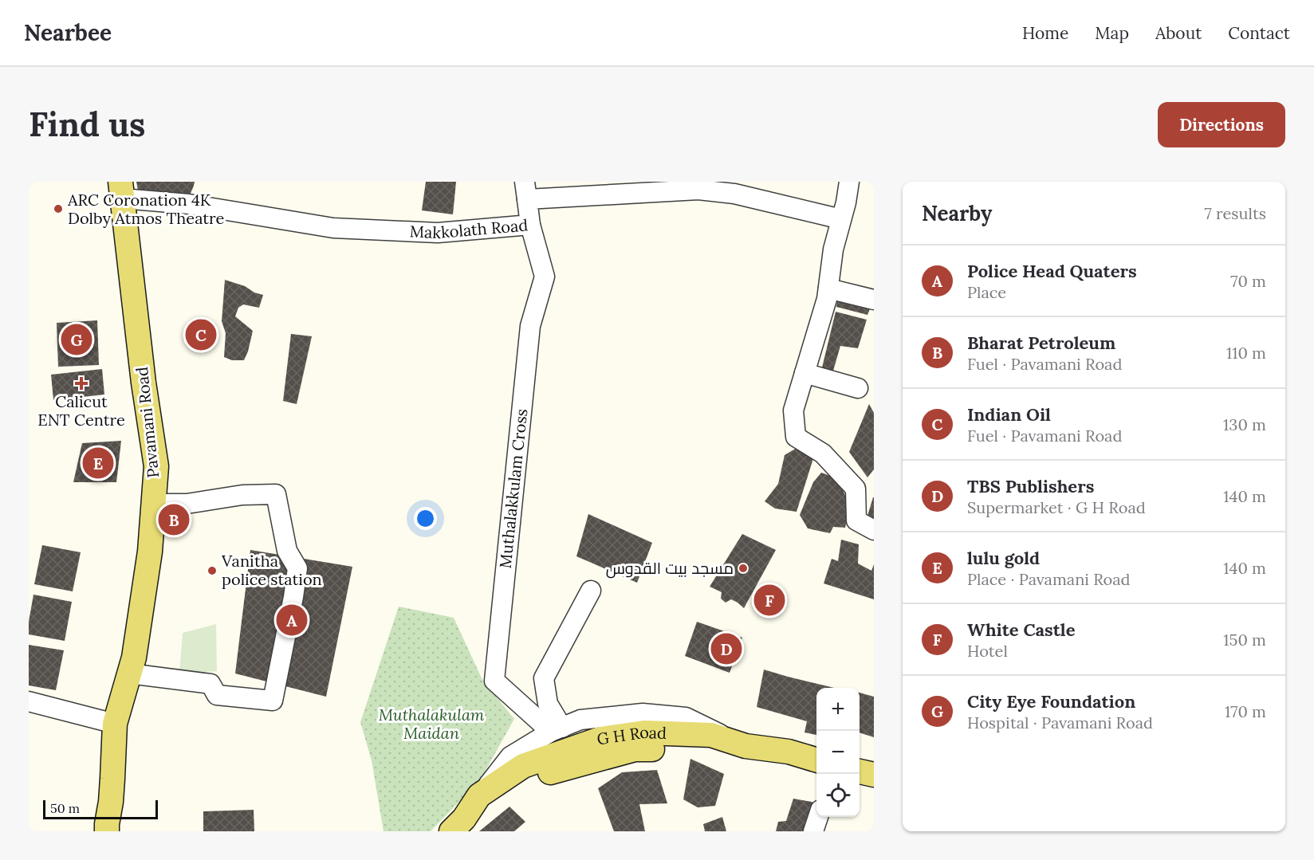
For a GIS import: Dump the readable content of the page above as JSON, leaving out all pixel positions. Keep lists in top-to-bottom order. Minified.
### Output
{"streets":{"main road":["Pavamani Road","G H Road"],"street":["Makkolath Road","Muthalakkulam Cross"]},"crossings":[["Makkolath Road","Pavamani Road"],["Makkolath Road","Muthalakkulam Cross"]],"parks":["Muthalakulam Maidan"],"places":{"other":["ARC Coronation 4K Dolby Atmos Theatre","مسجد بیت القدوس","Vanitha police station"],"health":["Calicut ENT Centre"]},"scale_bar":"50 m","page":{"header":"Nearbee","nav":["Home","Map","About","Contact"],"buttons":"Directions","title":"Find us","heading":["Nearby","7 results"],"list":[{"mark":"A","name":"Police Head Quaters","note":"Place","value":"70 m"},{"mark":"B","name":"Bharat Petroleum","note":"Fuel · Pavamani Road","value":"110 m"},{"mark":"C","name":"Indian Oil","note":"Fuel · Pavamani Road","value":"130 m"},{"mark":"D","name":"TBS Publishers","note":"Supermarket · G H Road","value":"140 m"},{"mark":"E","name":"lulu gold","note":"Place · Pavamani Road","value":"140 m"},{"mark":"F","name":"White Castle","note":"Hotel","value":"150 m"},{"mark":"G","name":"City Eye Foundation","note":"Hospital · Pavamani Road","value":"170 m"}],"pins":["C","G","E","B","F","A","D"],"map_buttons":["+","−"],"scale":"50 m"}}
